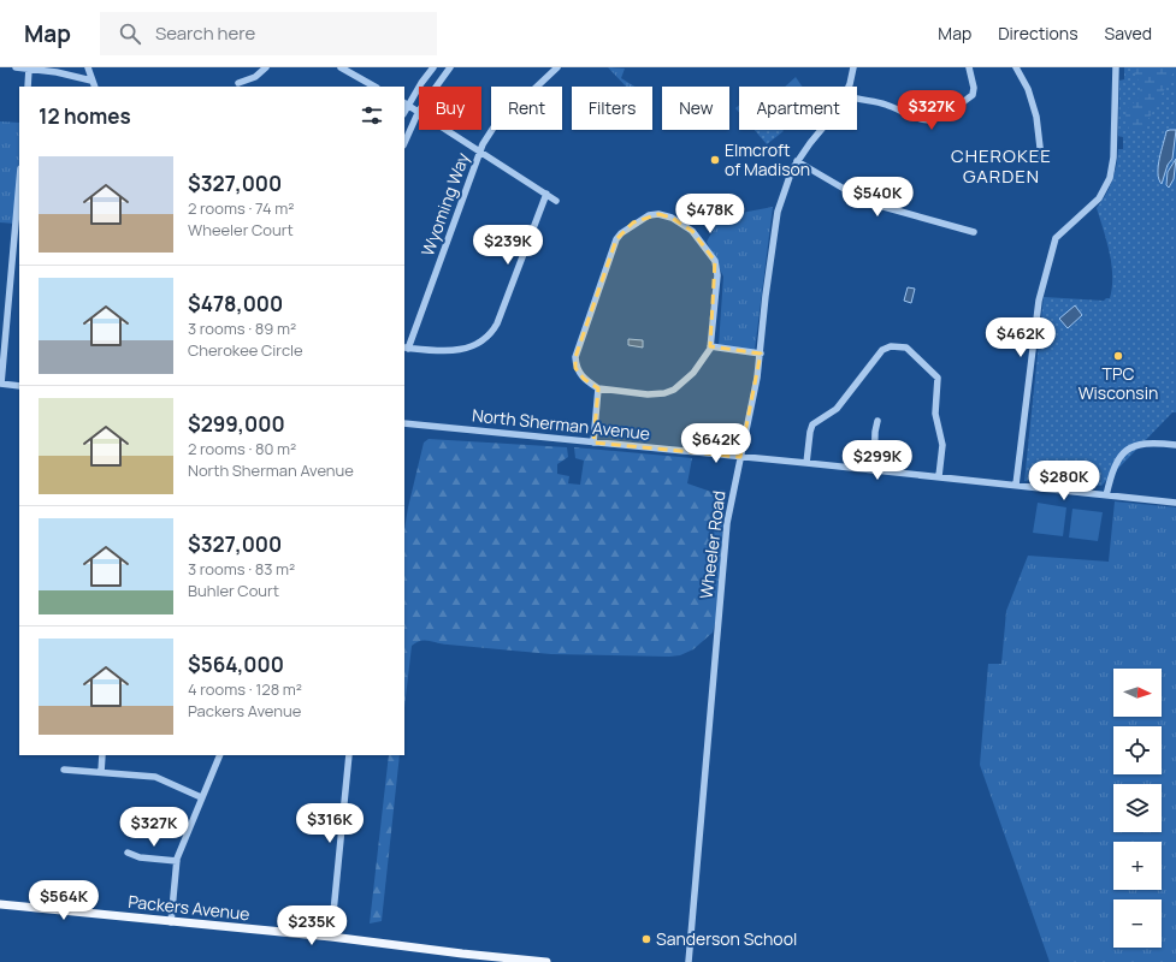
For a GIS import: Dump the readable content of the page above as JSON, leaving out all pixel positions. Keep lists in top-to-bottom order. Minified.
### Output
{"streets":{"main road":["Packers Avenue"],"street":["Wyoming Way","North Sherman Avenue","Wheeler Road"]},"crossings":[["North Sherman Avenue","Wheeler Road"]],"districts":["CHEROKEE GARDEN"],"places":["Elmcroft of Madison","TPC Wisconsin","Sanderson School"],"north":"right","page":{"header":"Map","search":"Search here","nav":["Map","Directions","Saved"],"chip":["Buy","Rent","Filters","New","Apartment"],"heading":"12 homes","price":["$327K","$540K","$478K","$239K","$462K","$642K","$299K","$280K","$316K","$327K","$564K","$235K"],"list":[{"name":"$327,000","note":"2 rooms · 74 m² · Wheeler Court"},{"name":"$478,000","note":"3 rooms · 89 m² · Cherokee Circle"},{"name":"$299,000","note":"2 rooms · 80 m² · North Sherman Avenue"},{"name":"$327,000","note":"3 rooms · 83 m² · Buhler Court"},{"name":"$564,000","note":"4 rooms · 128 m² · Packers Avenue"}],"map_buttons":["+","−"]}}
